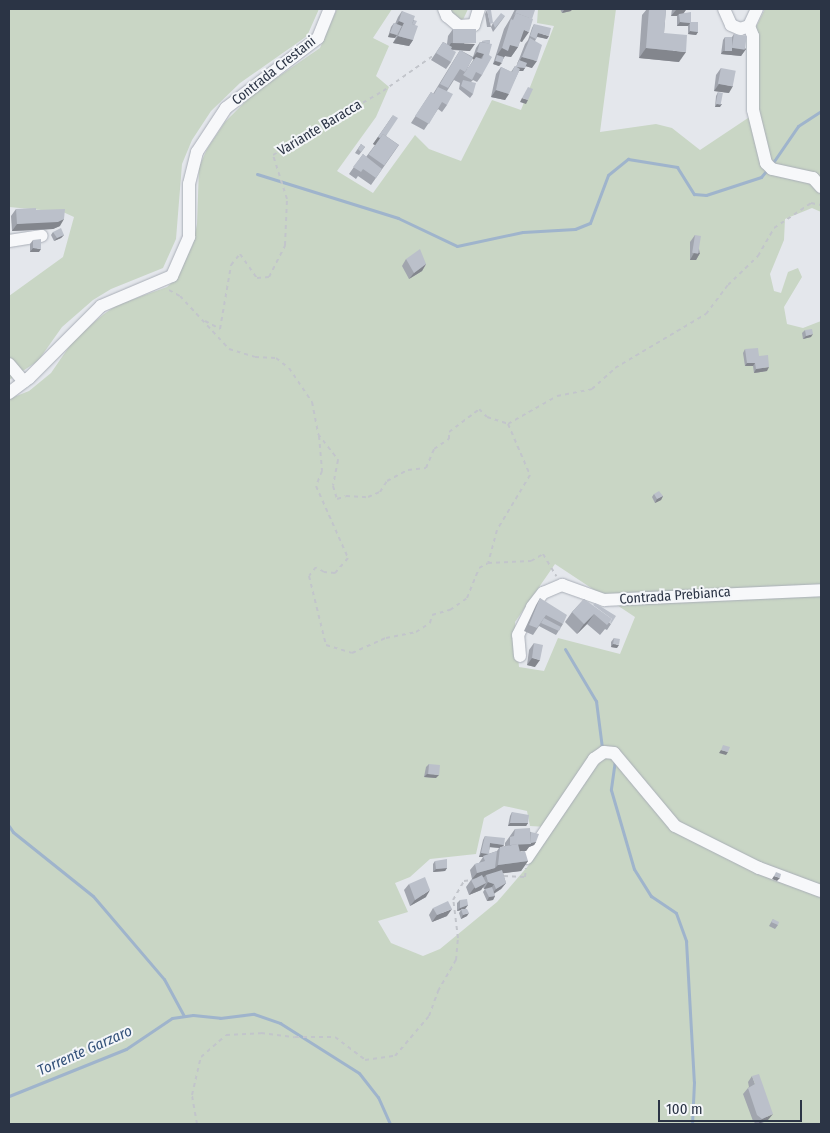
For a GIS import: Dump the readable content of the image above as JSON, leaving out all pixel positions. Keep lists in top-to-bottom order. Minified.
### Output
{"streets":{"street":["Contrada Crestani","Contrada Prebianca"],"path":["Variante Baracca"]},"water":["Torrente Garzaro"],"scale_bar":"100 m"}
